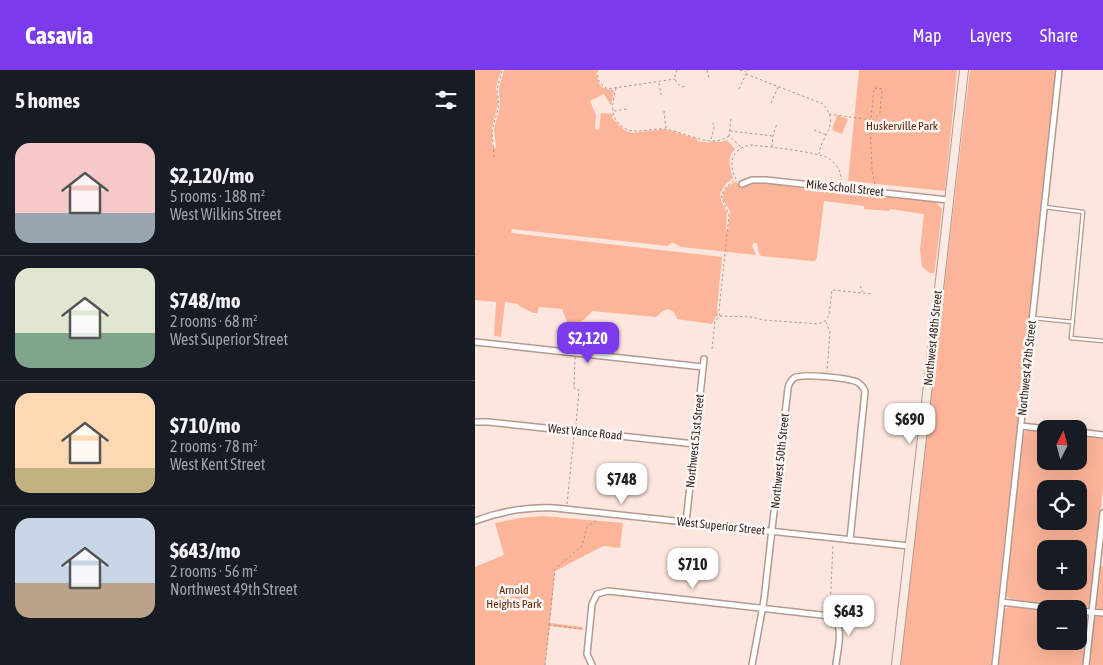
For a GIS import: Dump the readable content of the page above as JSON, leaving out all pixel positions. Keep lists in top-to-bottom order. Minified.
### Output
{"streets":{"main road":["Northwest 48th Street"],"street":["Mike Scholl Street","Northwest 47th Street","West Vance Road","Northwest 51st Street","Northwest 50th Street","West Superior Street"]},"crossings":[["Mike Scholl Street","Northwest 48th Street"],["Northwest 48th Street","West Superior Street"],["West Vance Road","Northwest 51st Street"],["Northwest 51st Street","West Superior Street"],["Northwest 50th Street","West Superior Street"]],"parks":["Huskerville Park","Arnold Heights Park"],"north":"top","page":{"header":"Casavia","nav":["Map","Layers","Share"],"heading":"5 homes","list":[{"name":"$2,120/mo","note":"5 rooms · 188 m² · West Wilkins Street"},{"name":"$748/mo","note":"2 rooms · 68 m² · West Superior Street"},{"name":"$710/mo","note":"2 rooms · 78 m² · West Kent Street"},{"name":"$643/mo","note":"2 rooms · 56 m² · Northwest 49th Street"}],"price":["$2,120","$690","$748","$710","$643"],"map_buttons":["+","−"]}}
